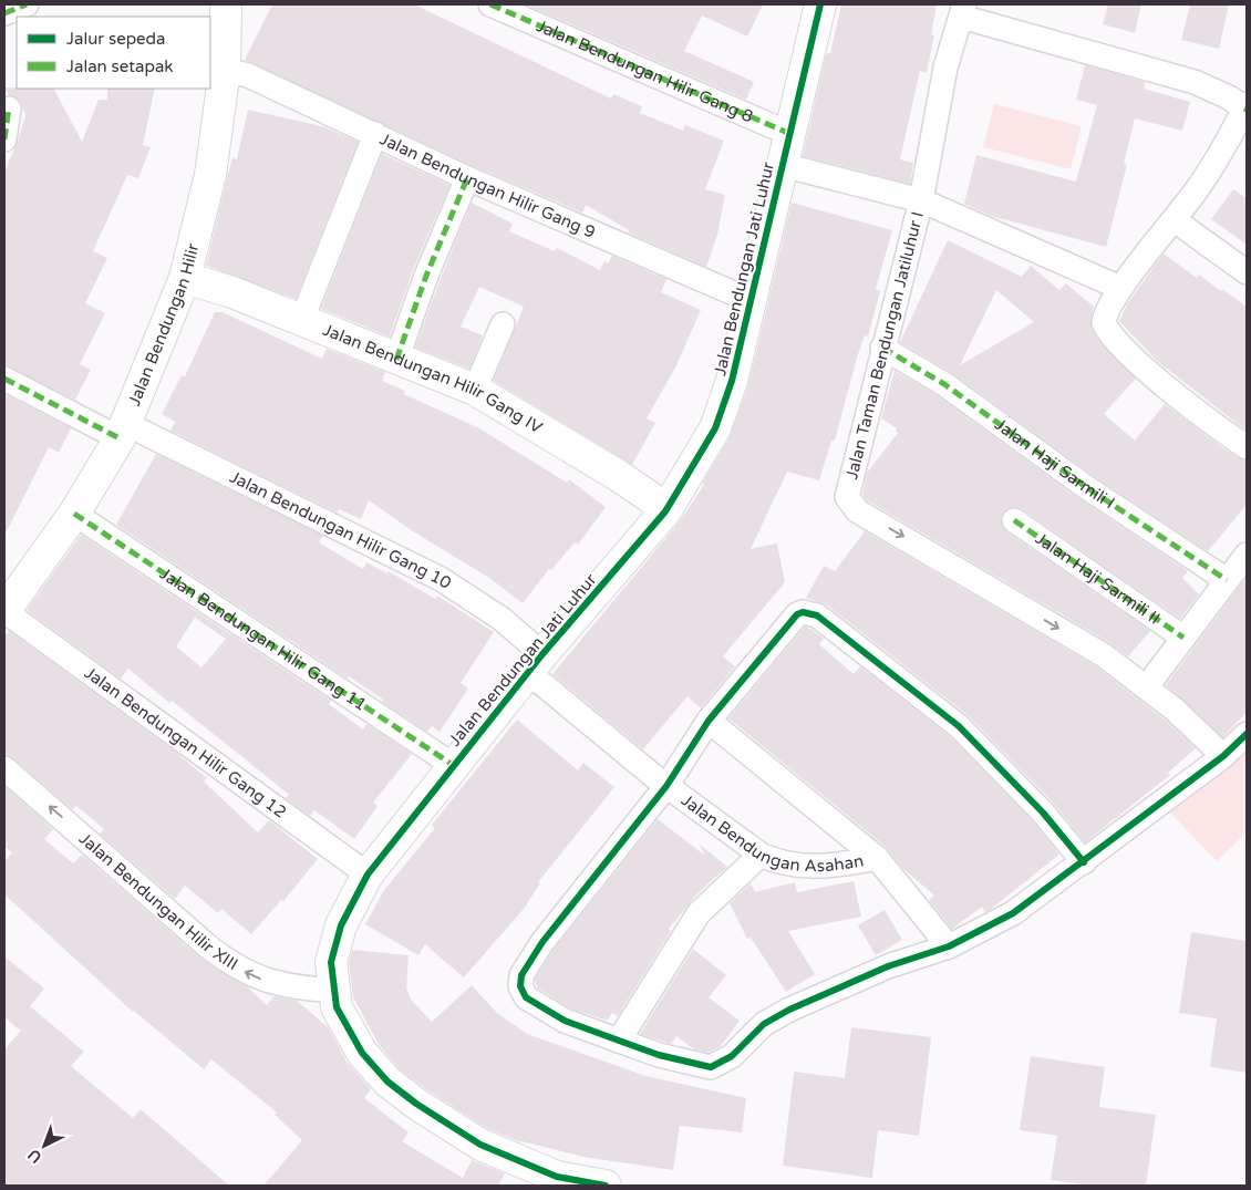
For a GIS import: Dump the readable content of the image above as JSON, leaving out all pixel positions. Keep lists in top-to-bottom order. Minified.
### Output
{"streets":{"street":["Jalan Bendungan Hilir Gang 8","Jalan Bendungan Hilir Gang 9","Jalan Bendungan Jati Luhur","Jalan Bendungan Hilir","Jalan Taman Bendungan Jatiluhur I","Jalan Bendungan Hilir Gang IV","Jalan Haji Sarmili I","Jalan Bendungan Hilir Gang 10","Jalan Haji Sarmili II","Jalan Bendungan Hilir Gang 11","Jalan Bendungan Hilir Gang 12","Jalan Bendungan Asahan","Jalan Bendungan Hilir XIII"]},"crossings":[["Jalan Bendungan Hilir Gang 8","Jalan Bendungan Jati Luhur"],["Jalan Bendungan Hilir Gang 9","Jalan Bendungan Jati Luhur"],["Jalan Bendungan Hilir Gang 9","Jalan Bendungan Hilir"],["Jalan Bendungan Jati Luhur","Jalan Bendungan Hilir Gang IV"],["Jalan Bendungan Jati Luhur","Jalan Bendungan Hilir Gang 10"],["Jalan Bendungan Jati Luhur","Jalan Bendungan Hilir Gang 11"],["Jalan Bendungan Jati Luhur","Jalan Bendungan Hilir Gang 12"],["Jalan Bendungan Jati Luhur","Jalan Bendungan Asahan"],["Jalan Bendungan Jati Luhur","Jalan Bendungan Hilir XIII"],["Jalan Bendungan Hilir","Jalan Bendungan Hilir Gang IV"],["Jalan Bendungan Hilir","Jalan Bendungan Hilir Gang 10"],["Jalan Bendungan Hilir","Jalan Bendungan Hilir Gang 11"],["Jalan Bendungan Hilir","Jalan Bendungan Hilir Gang 12"],["Jalan Taman Bendungan Jatiluhur I","Jalan Haji Sarmili I"],["Jalan Bendungan Hilir Gang 10","Jalan Bendungan Asahan"]],"one_way":["Jalan Taman Bendungan Jatiluhur I","Jalan Bendungan Hilir XIII"],"legend":["Jalur sepeda","Jalan setapak"],"north":"bottom left"}
